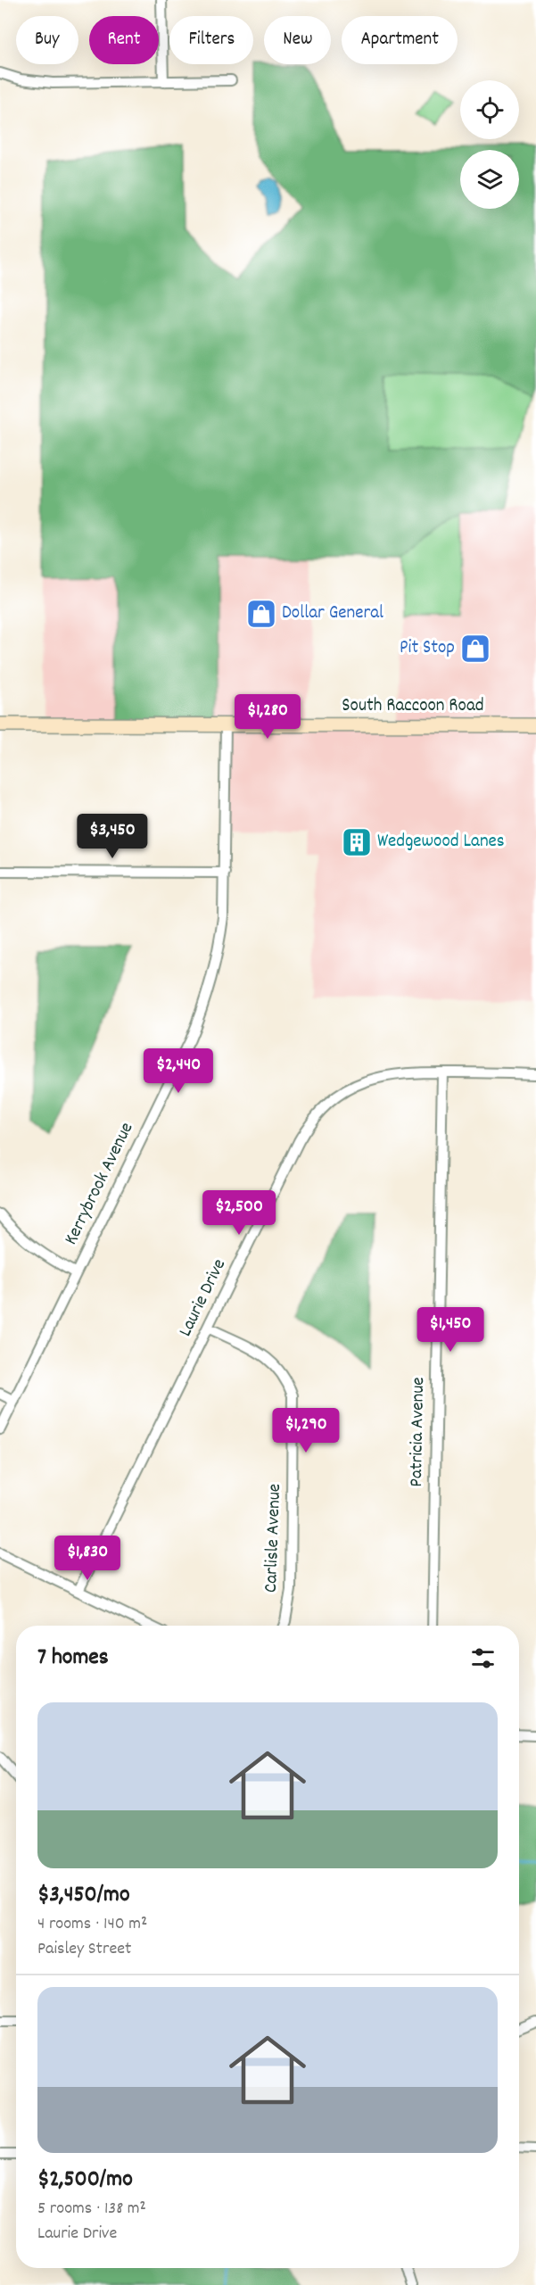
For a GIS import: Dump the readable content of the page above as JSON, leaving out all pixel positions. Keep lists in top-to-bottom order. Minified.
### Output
{"streets":{"street":["South Raccoon Road","Kerrybrook Avenue","Laurie Drive","Patricia Avenue","Carlisle Avenue"]},"crossings":[["South Raccoon Road","Kerrybrook Avenue"],["Laurie Drive","Patricia Avenue"],["Laurie Drive","Carlisle Avenue"]],"places":{"shop":["Dollar General","Pit Stop"],"building":["Wedgewood Lanes"]},"page":{"chip":["Buy","Rent","Filters","New","Apartment"],"price":["$1,280","$3,450","$2,440","$2,500","$1,450","$1,290","$1,830"],"heading":"7 homes","list":[{"name":"$3,450/mo","note":"4 rooms · 140 m² · Paisley Street"},{"name":"$2,500/mo","note":"5 rooms · 138 m² · Laurie Drive"}]}}
